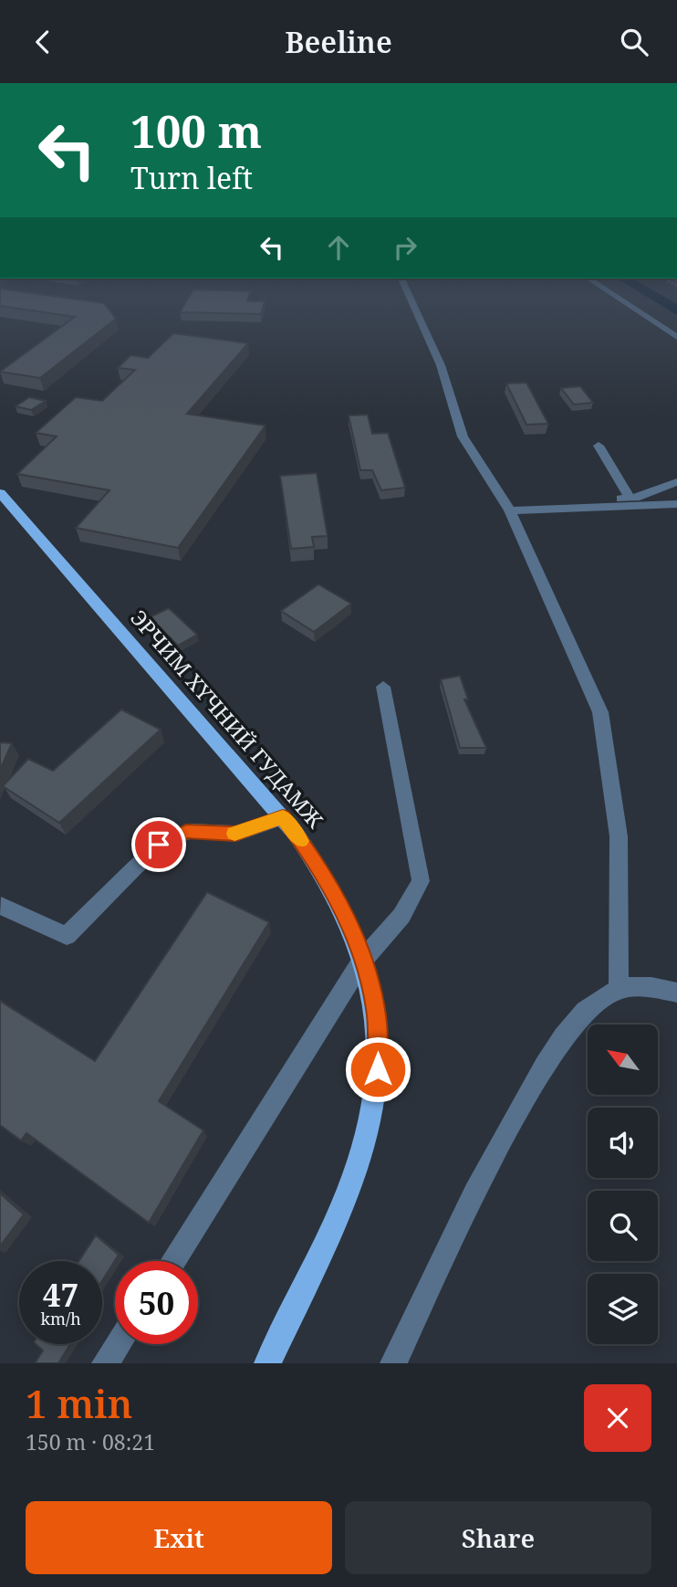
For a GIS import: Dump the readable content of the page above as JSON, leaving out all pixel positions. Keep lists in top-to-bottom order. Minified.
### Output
{"streets":{"main road":["ЭРЧИМ ХҮЧНИЙ ГУДАМЖ"]},"north":"top left","page":{"header":"Beeline","turn":["100 m","Turn left"],"speed":"47 km/h","limit":"50","heading":["1 min","150 m · 08:21"],"buttons":["Exit","Share"]}}
